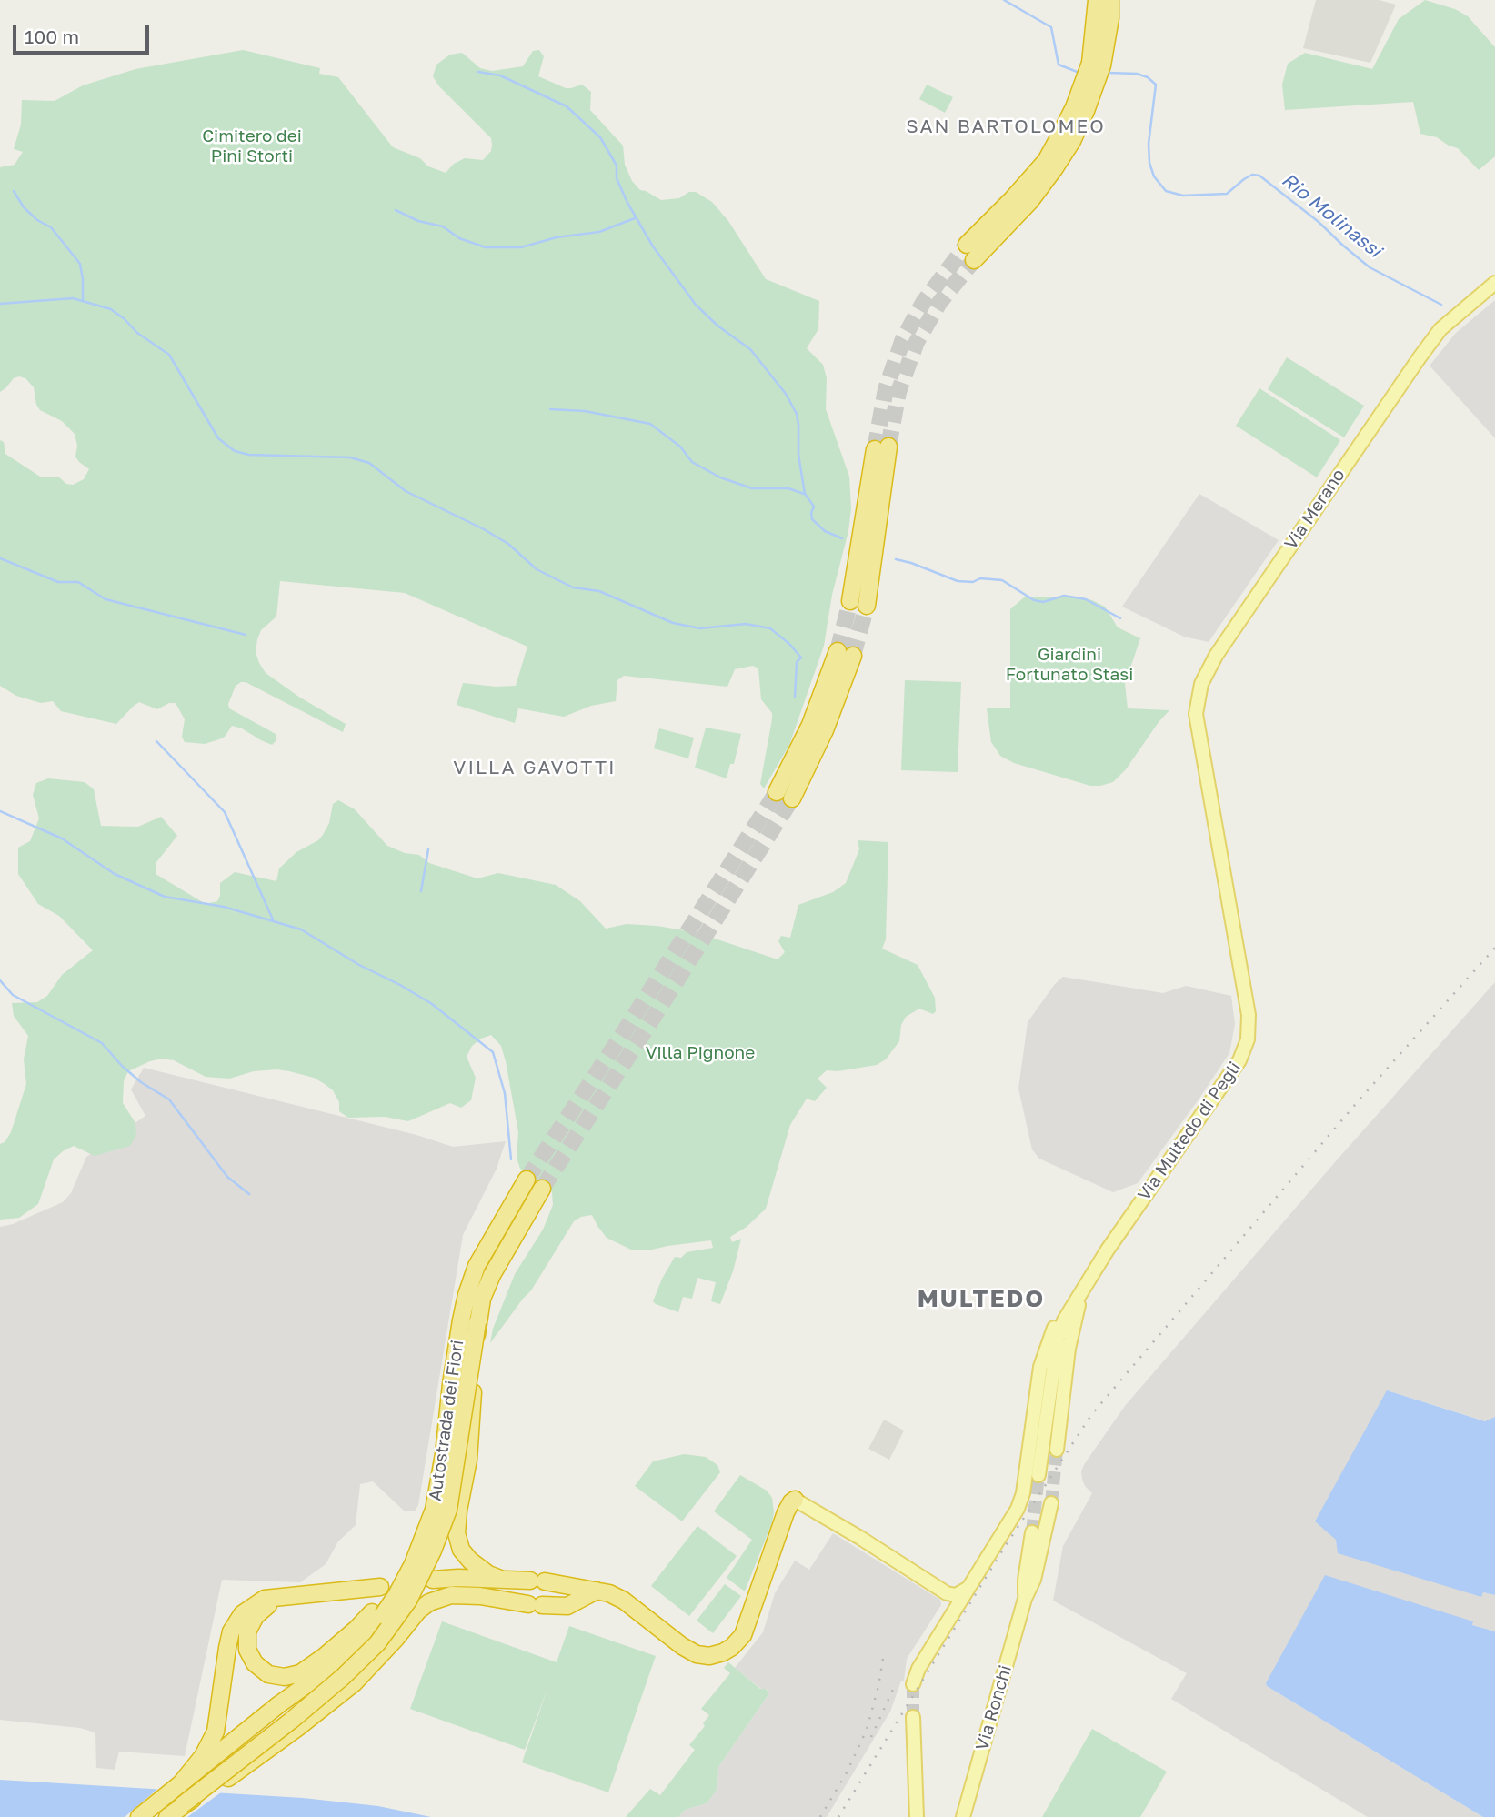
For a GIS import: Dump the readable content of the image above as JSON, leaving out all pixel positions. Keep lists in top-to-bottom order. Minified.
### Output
{"streets":{"highway":["Autostrada dei Fiori"],"main road":["Via Merano","Via Multedo di Pegli","Via Ronchi"]},"crossings":[["Via Merano","Via Multedo di Pegli"]],"districts":["SAN BARTOLOMEO","VILLA GAVOTTI","MULTEDO"],"water":["Rio Molinassi"],"parks":["Cimitero dei Pini Storti","Giardini Fortunato Stasi","Villa Pignone"],"scale_bar":"100 m"}
